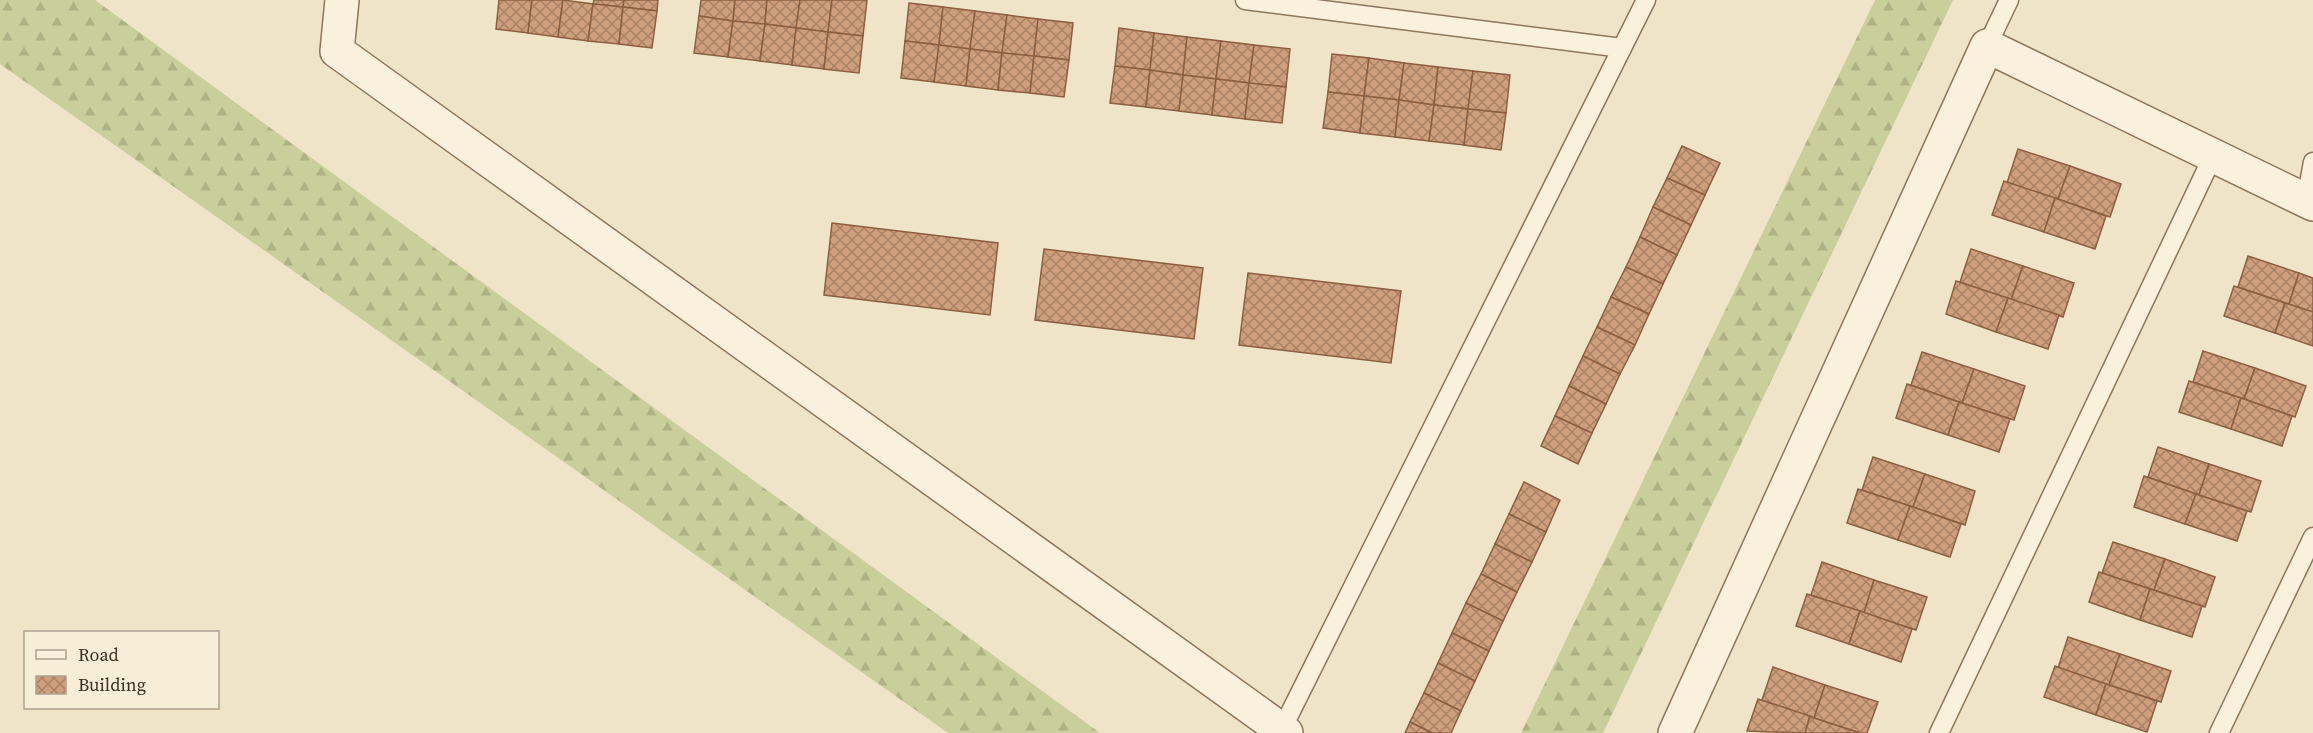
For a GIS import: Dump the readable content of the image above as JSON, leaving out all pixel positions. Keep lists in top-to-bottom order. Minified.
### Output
{"legend":["Road","Building"]}
